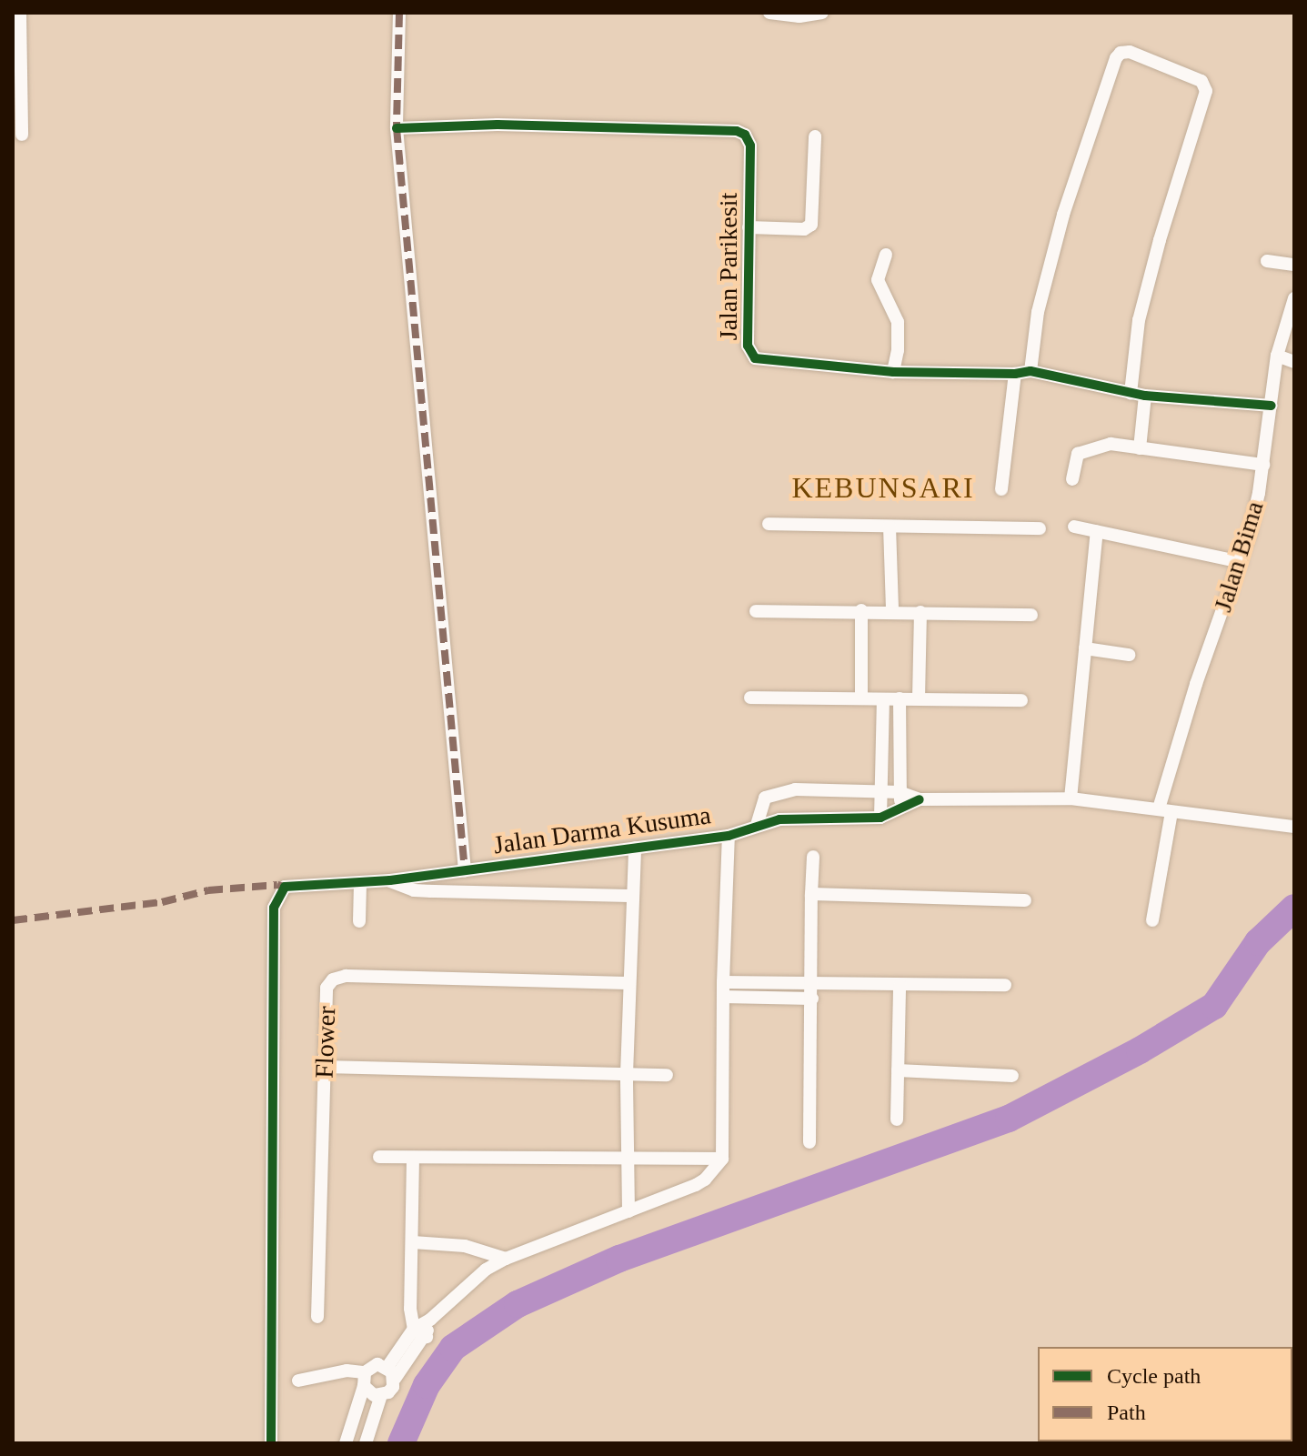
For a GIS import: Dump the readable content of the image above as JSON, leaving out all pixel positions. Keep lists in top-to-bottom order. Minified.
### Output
{"streets":{"street":["Jalan Parikesit","Jalan Bima","Jalan Darma Kusuma","Flower"]},"crossings":[["Jalan Parikesit","Jalan Bima"],["Jalan Bima","Jalan Darma Kusuma"]],"districts":["KEBUNSARI"],"legend":["Cycle path","Path"]}
